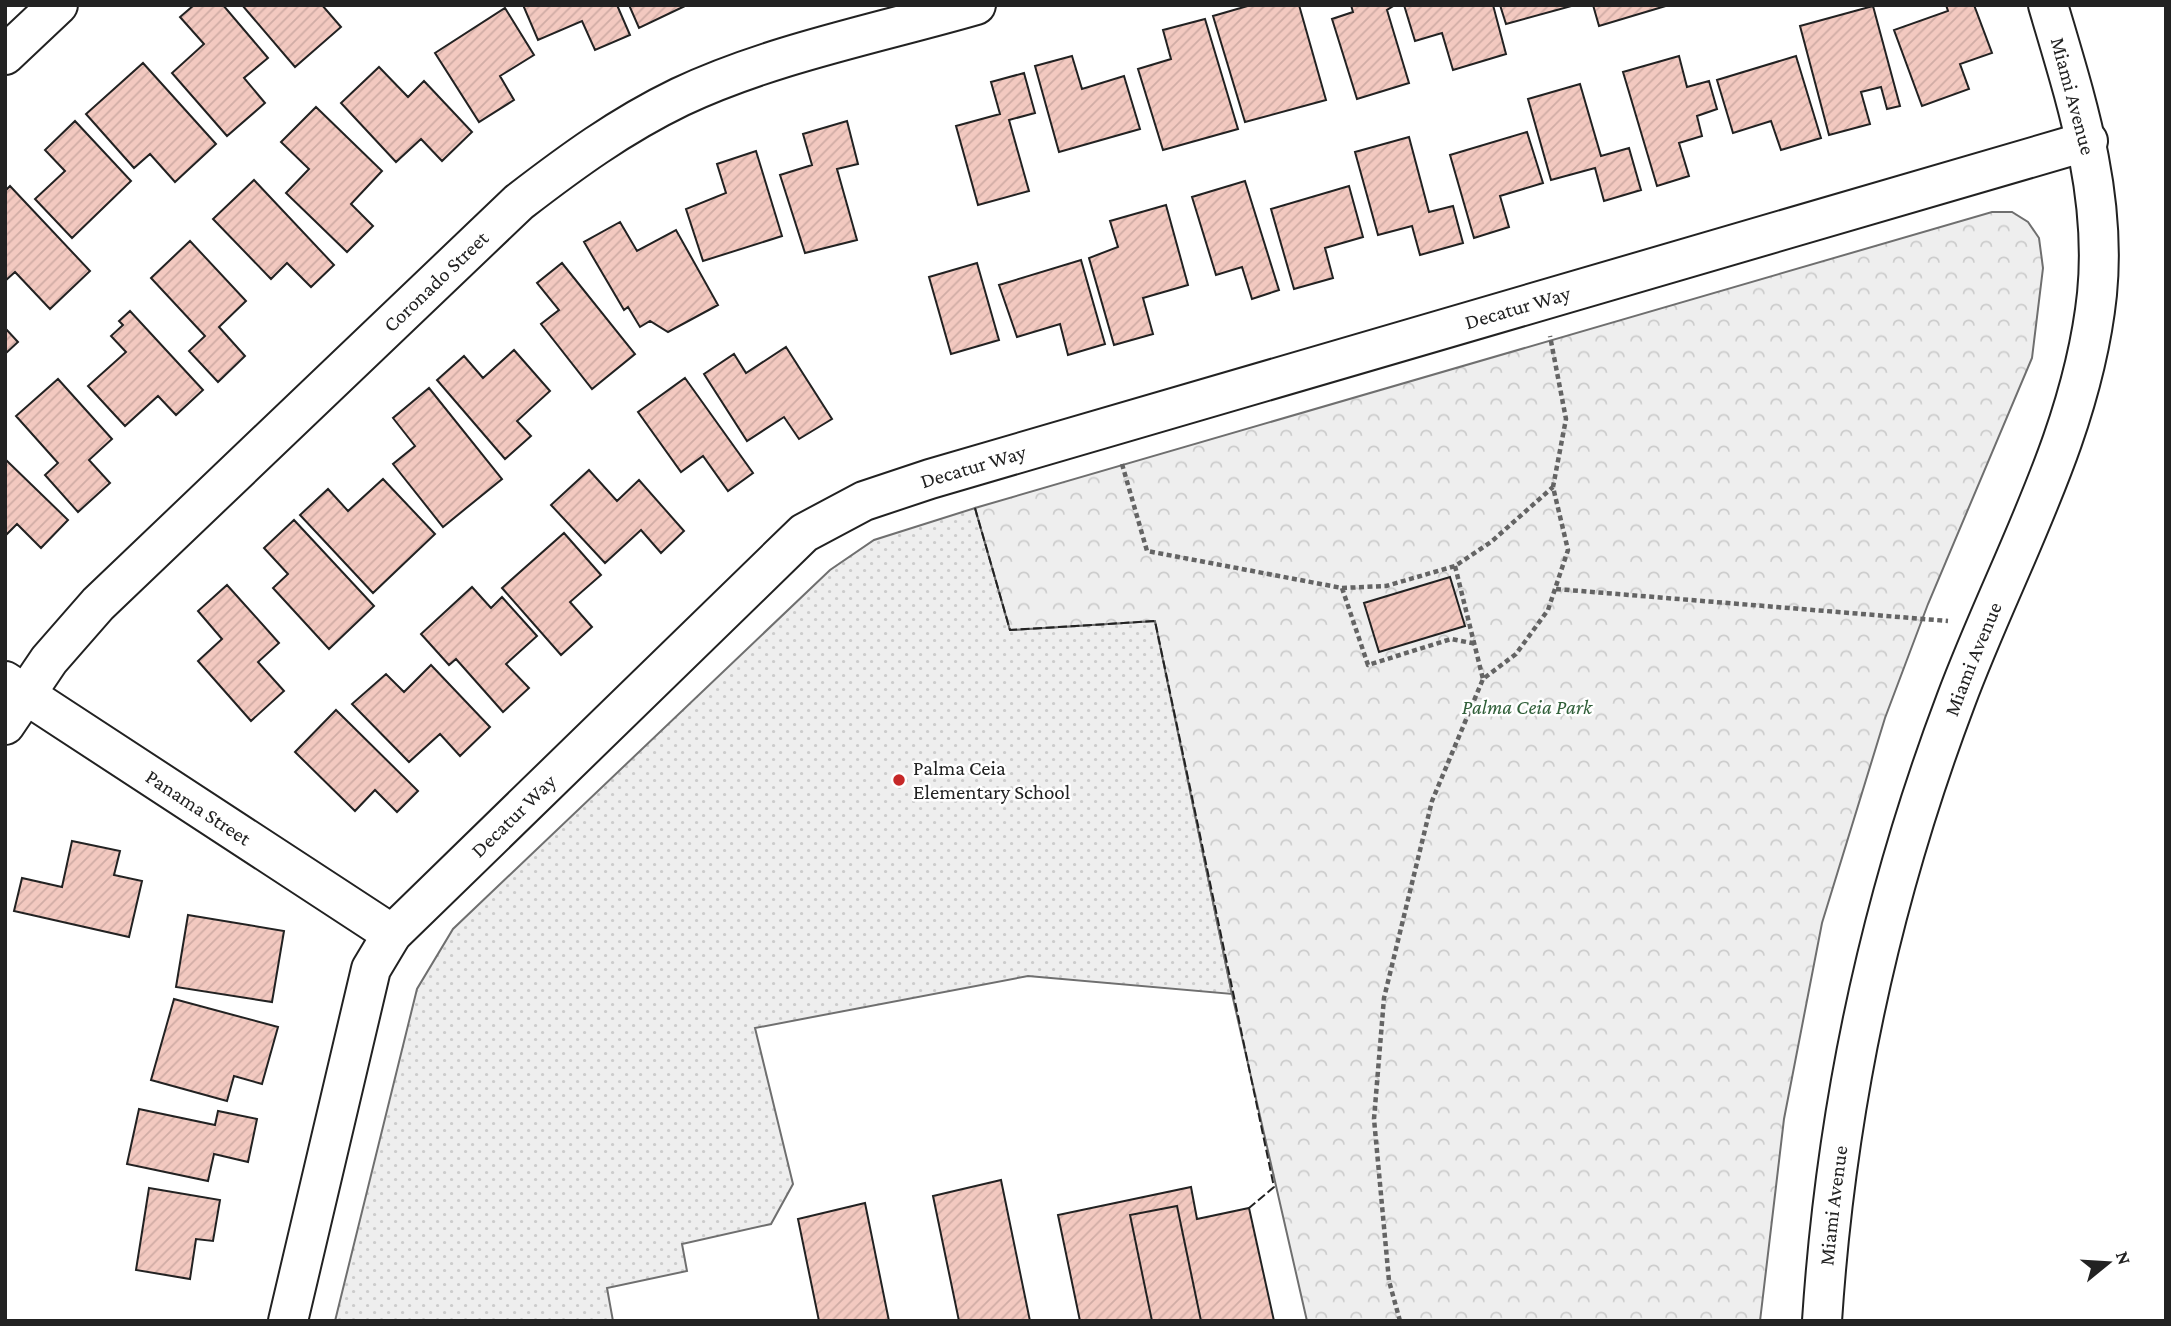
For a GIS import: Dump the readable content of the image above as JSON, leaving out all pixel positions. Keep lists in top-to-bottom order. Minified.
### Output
{"streets":{"street":["Miami Avenue","Coronado Street","Decatur Way","Panama Street"]},"crossings":[["Miami Avenue","Decatur Way"],["Coronado Street","Panama Street"],["Decatur Way","Panama Street"]],"parks":["Palma Ceia Park"],"places":["Palma Ceia Elementary School"],"north":"right"}
